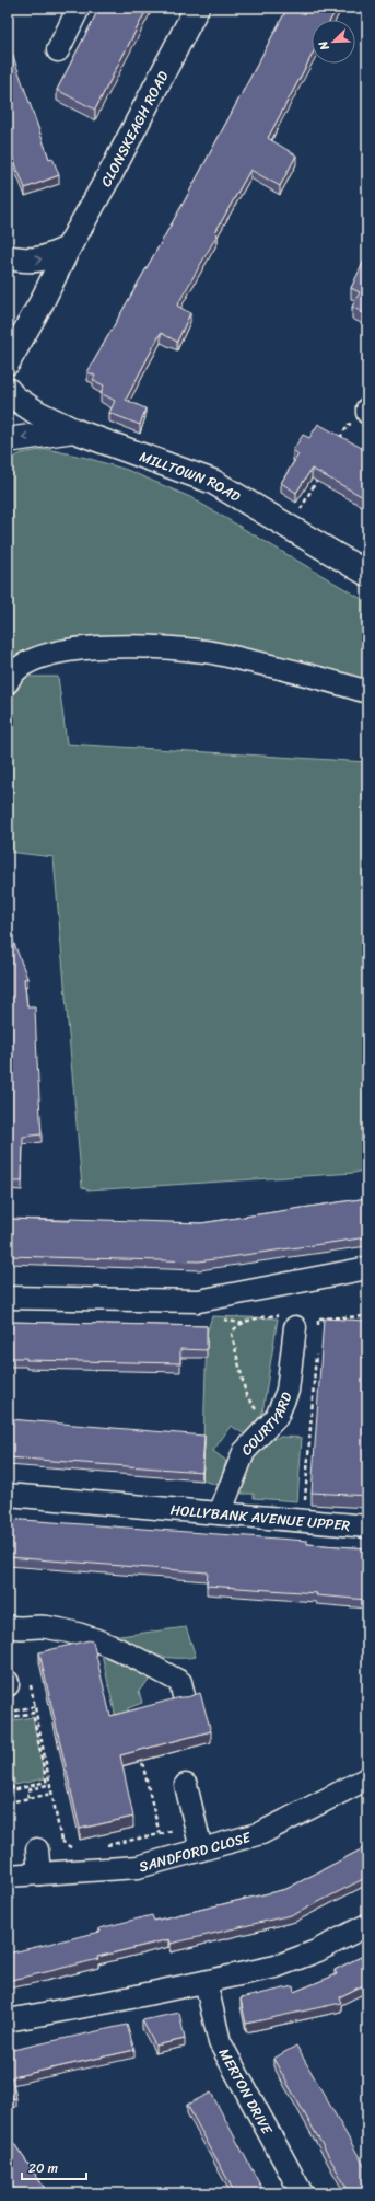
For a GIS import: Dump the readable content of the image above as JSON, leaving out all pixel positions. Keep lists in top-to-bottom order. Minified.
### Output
{"streets":{"main road":["CLONSKEAGH ROAD","MILLTOWN ROAD"],"street":["COURTYARD","HOLLYBANK AVENUE UPPER","SANDFORD CLOSE","MERTON DRIVE"]},"crossings":[["COURTYARD","HOLLYBANK AVENUE UPPER"]],"scale_bar":"20 m","north":"bottom left"}
